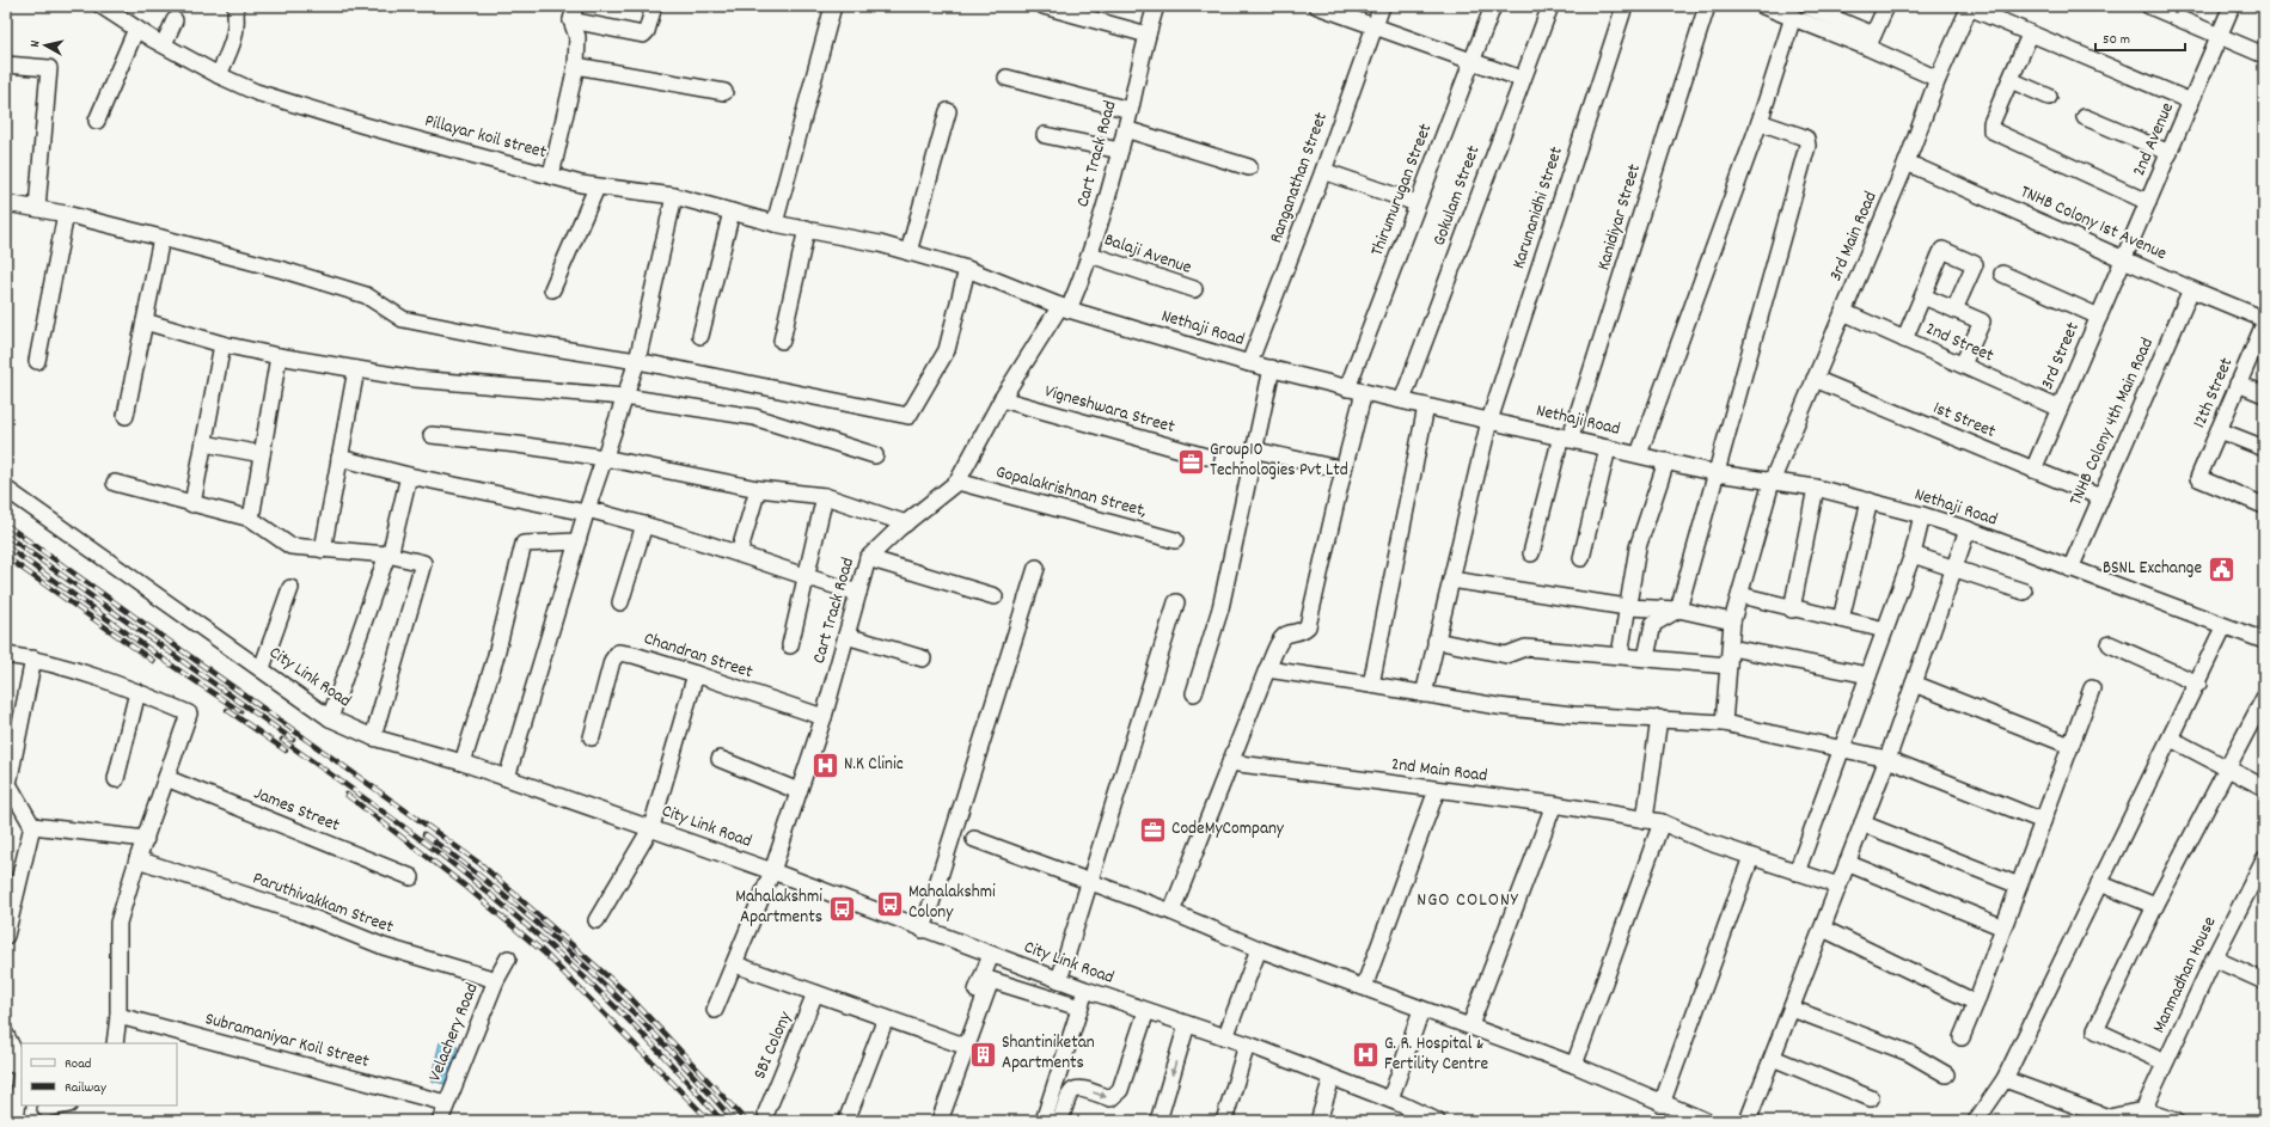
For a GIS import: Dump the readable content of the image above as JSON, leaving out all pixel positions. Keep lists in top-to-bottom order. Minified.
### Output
{"streets":{"street":["Pillayar koil street","2nd Avenue","Cart Track Road","Ranganathan Street","Thirumurugan Street","Gokulam Street","Karunanidhi Street","Kanidiyar Street","TNHB Colony 1st Avenue","3rd Main Road","Balaji Avenue","Nethaji Road","2nd Street","3rd Street","12th Street","Vigneshwara Street","1st Street","TNHB Colony 4th Main Road","Gopalakrishnan Street,","Chandran Street","City Link Road","2nd Main Road","James Street","Paruthivakkam Street","Manmadhan House","Velachery Road","Subramaniyar Koil Street","SBI Colony"]},"crossings":[["Pillayar koil street","Nethaji Road"],["2nd Avenue","TNHB Colony 1st Avenue"],["2nd Avenue","3rd Street"],["Cart Track Road","Balaji Avenue"],["Cart Track Road","Nethaji Road"],["Cart Track Road","Vigneshwara Street"],["Cart Track Road","Gopalakrishnan Street,"],["Cart Track Road","Chandran Street"],["Cart Track Road","City Link Road"],["Ranganathan Street","Nethaji Road"],["Thirumurugan Street","Nethaji Road"],["Gokulam Street","Nethaji Road"],["Karunanidhi Street","Nethaji Road"],["Kanidiyar Street","Nethaji Road"],["TNHB Colony 1st Avenue","3rd Main Road"],["TNHB Colony 1st Avenue","3rd Street"],["TNHB Colony 1st Avenue","TNHB Colony 4th Main Road"],["3rd Main Road","Nethaji Road"],["3rd Main Road","2nd Street"],["3rd Main Road","1st Street"],["Nethaji Road","TNHB Colony 4th Main Road"],["2nd Street","3rd Street"],["3rd Street","1st Street"],["1st Street","TNHB Colony 4th Main Road"],["Paruthivakkam Street","Velachery Road"],["Velachery Road","Subramaniyar Koil Street"]],"districts":["NGO COLONY"],"places":{"office":["Group10 Technologies Pvt Ltd","CodeMyCompany"],"public building":["BSNL Exchange"],"hospital":["N.K Clinic","G. R. Hospital & Fertility Centre"],"bus stop":["Mahalakshmi Colony","Mahalakshmi Apartments"],"building":["Shantiniketan Apartments"]},"legend":["Road","Railway"],"scale_bar":"50 m","north":"left"}
